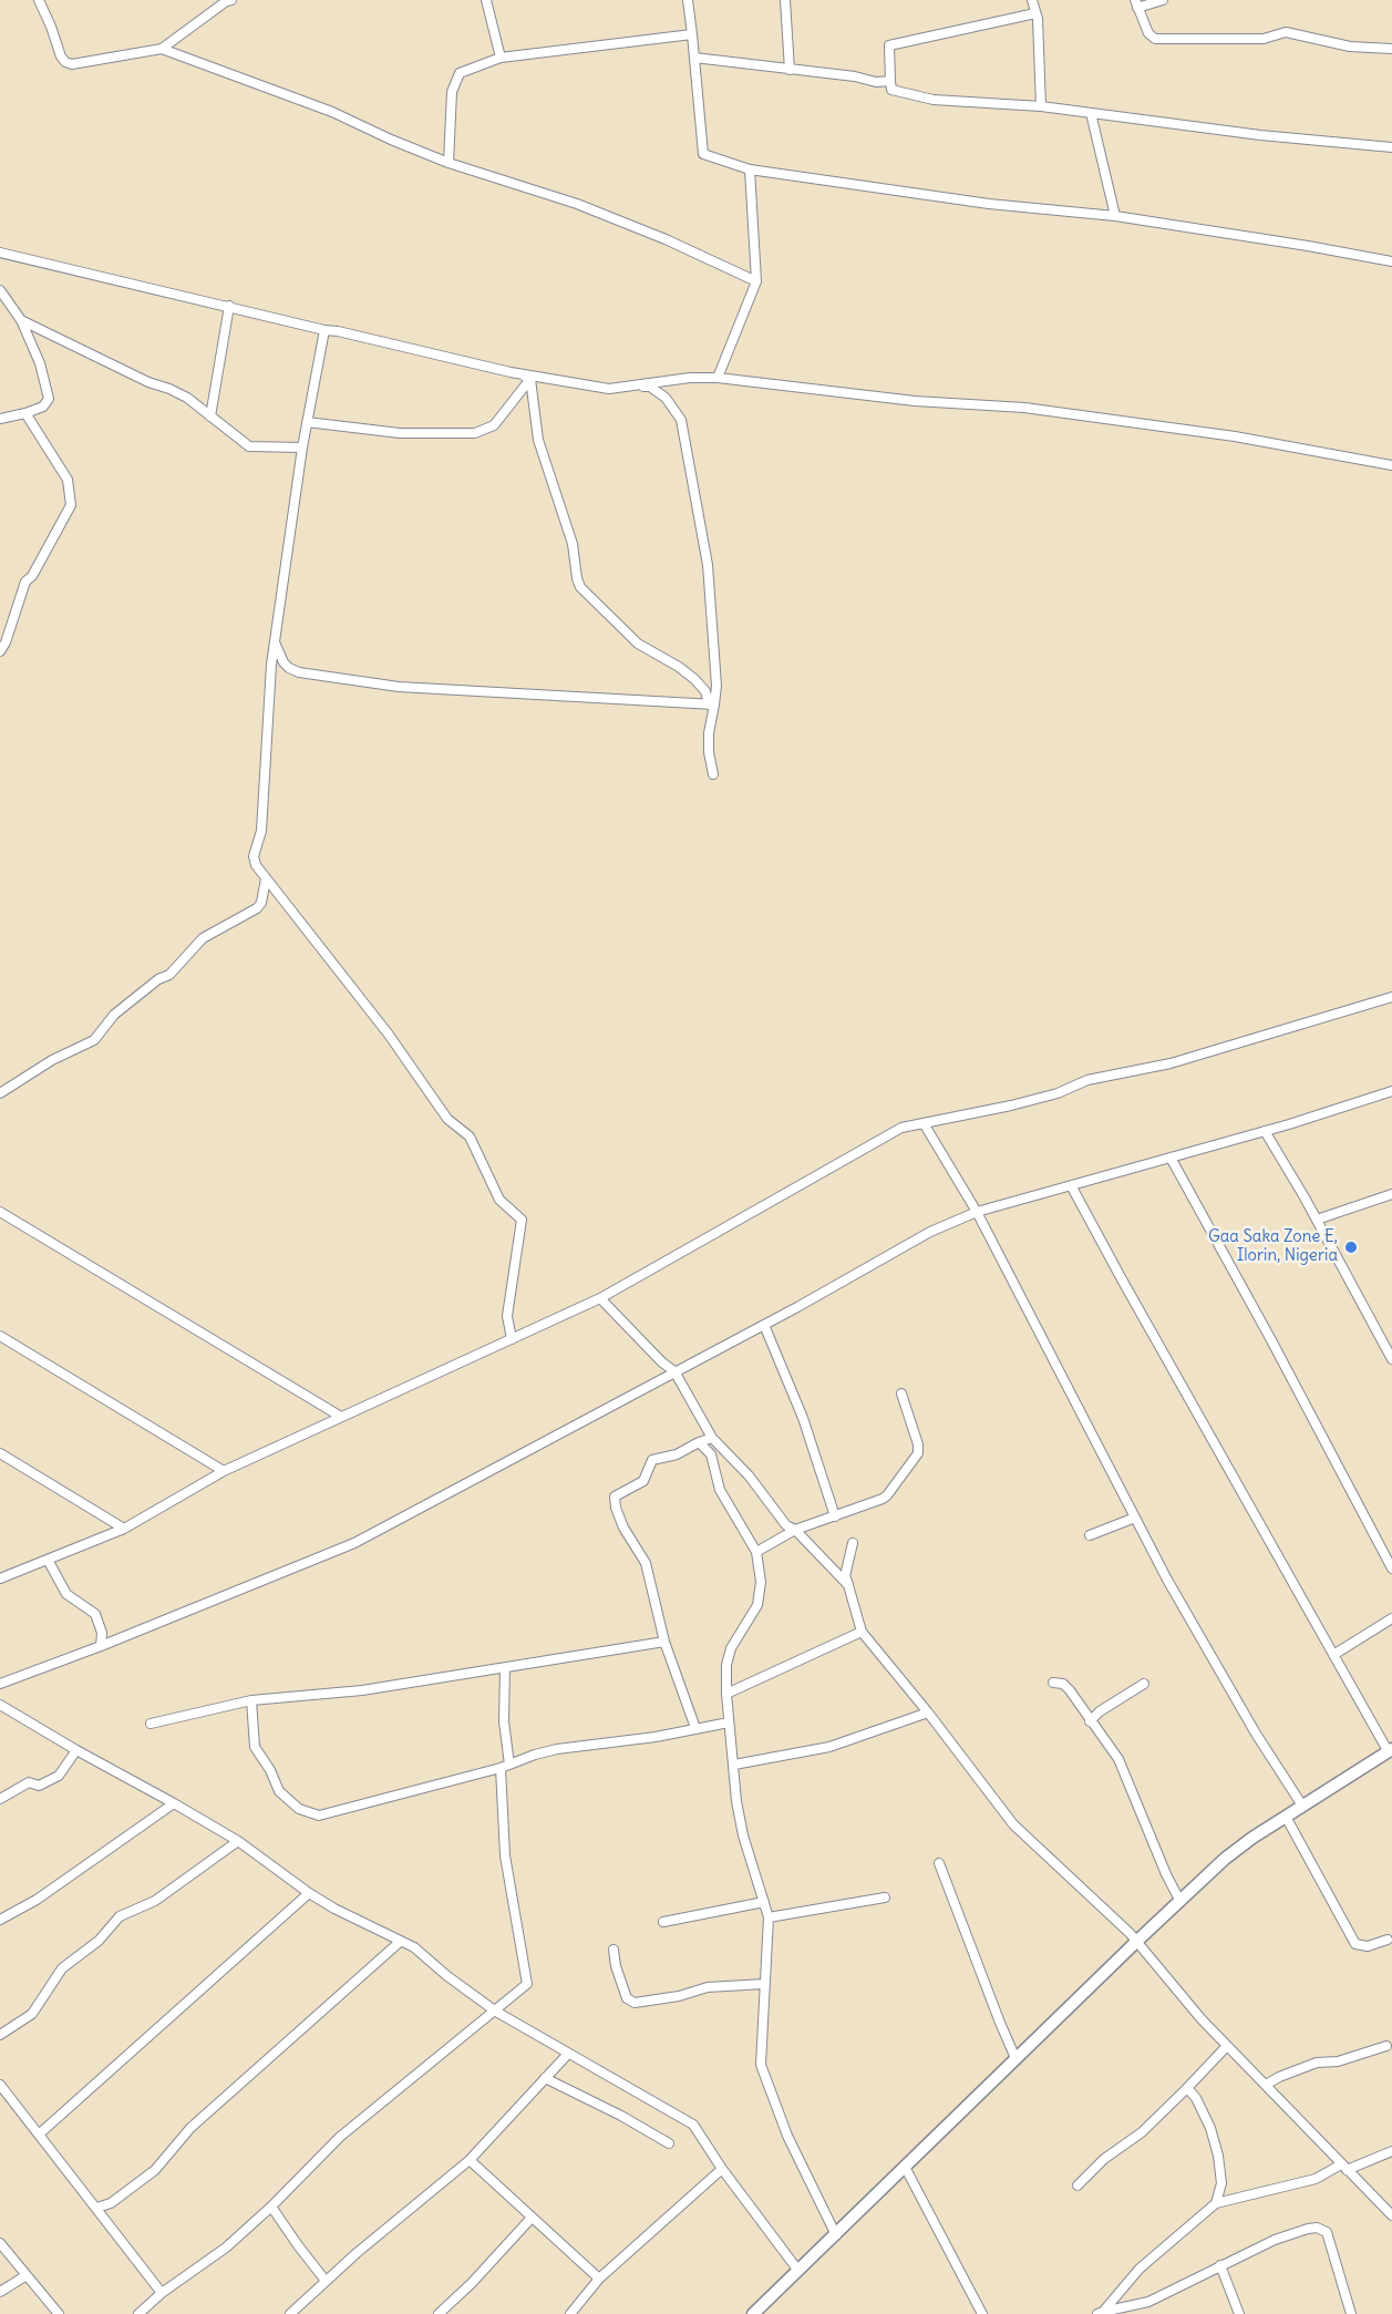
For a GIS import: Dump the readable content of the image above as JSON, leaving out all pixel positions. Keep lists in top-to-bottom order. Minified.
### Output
{"places":["Gaa Saka Zone E, Ilorin, Nigeria"]}
